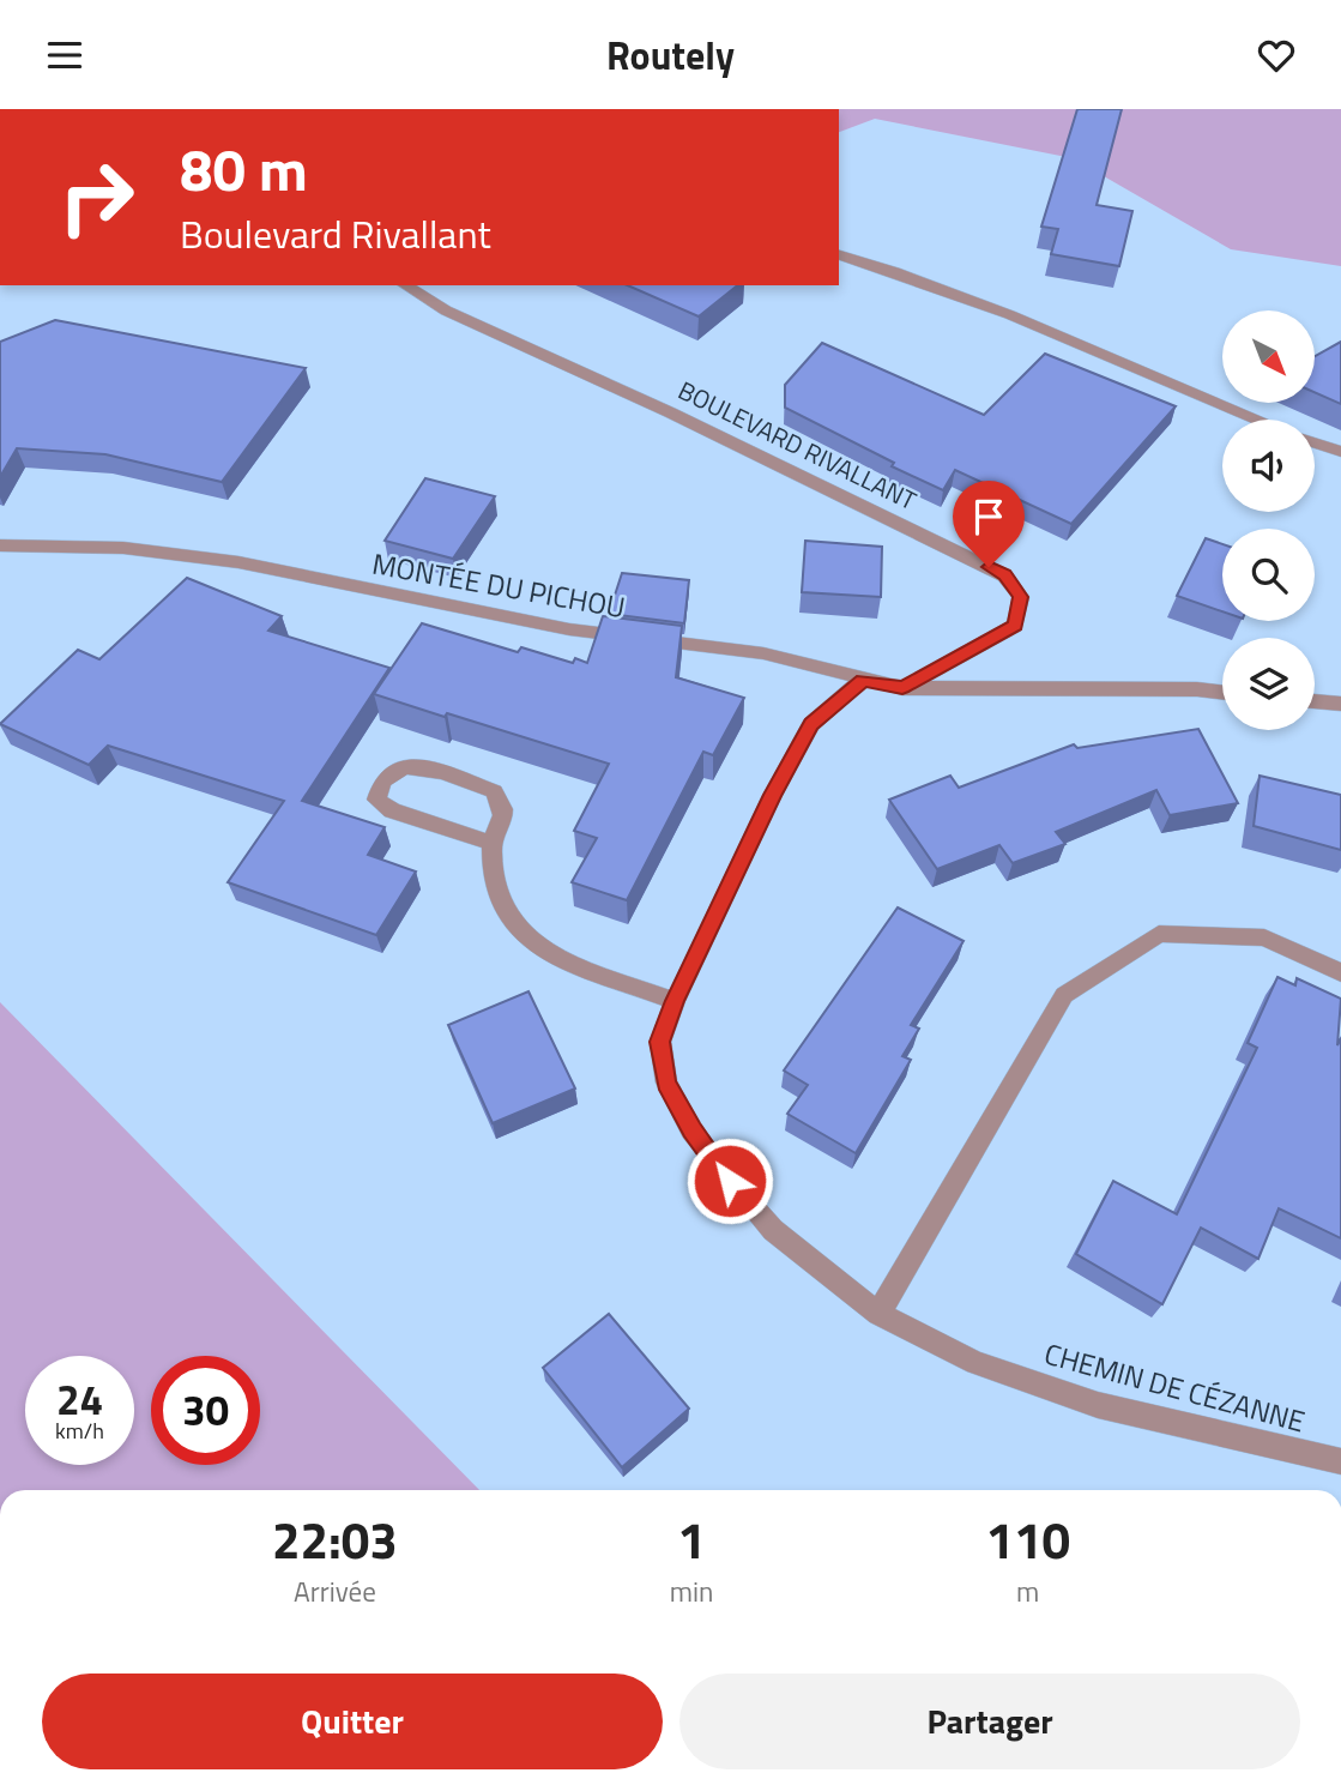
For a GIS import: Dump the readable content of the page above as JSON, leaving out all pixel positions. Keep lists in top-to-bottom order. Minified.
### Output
{"streets":{"street":["BOULEVARD RIVALLANT","MONTÉE DU PICHOU","CHEMIN DE CÉZANNE"]},"crossings":[["BOULEVARD RIVALLANT","MONTÉE DU PICHOU"],["MONTÉE DU PICHOU","CHEMIN DE CÉZANNE"]],"north":"bottom right","page":{"header":"Routely","turn":["80 m","Boulevard Rivallant"],"speed":"24 km/h","limit":"30","eta":["22:03","Arrivée","1","min","110","m"],"buttons":["Quitter","Partager"]}}
